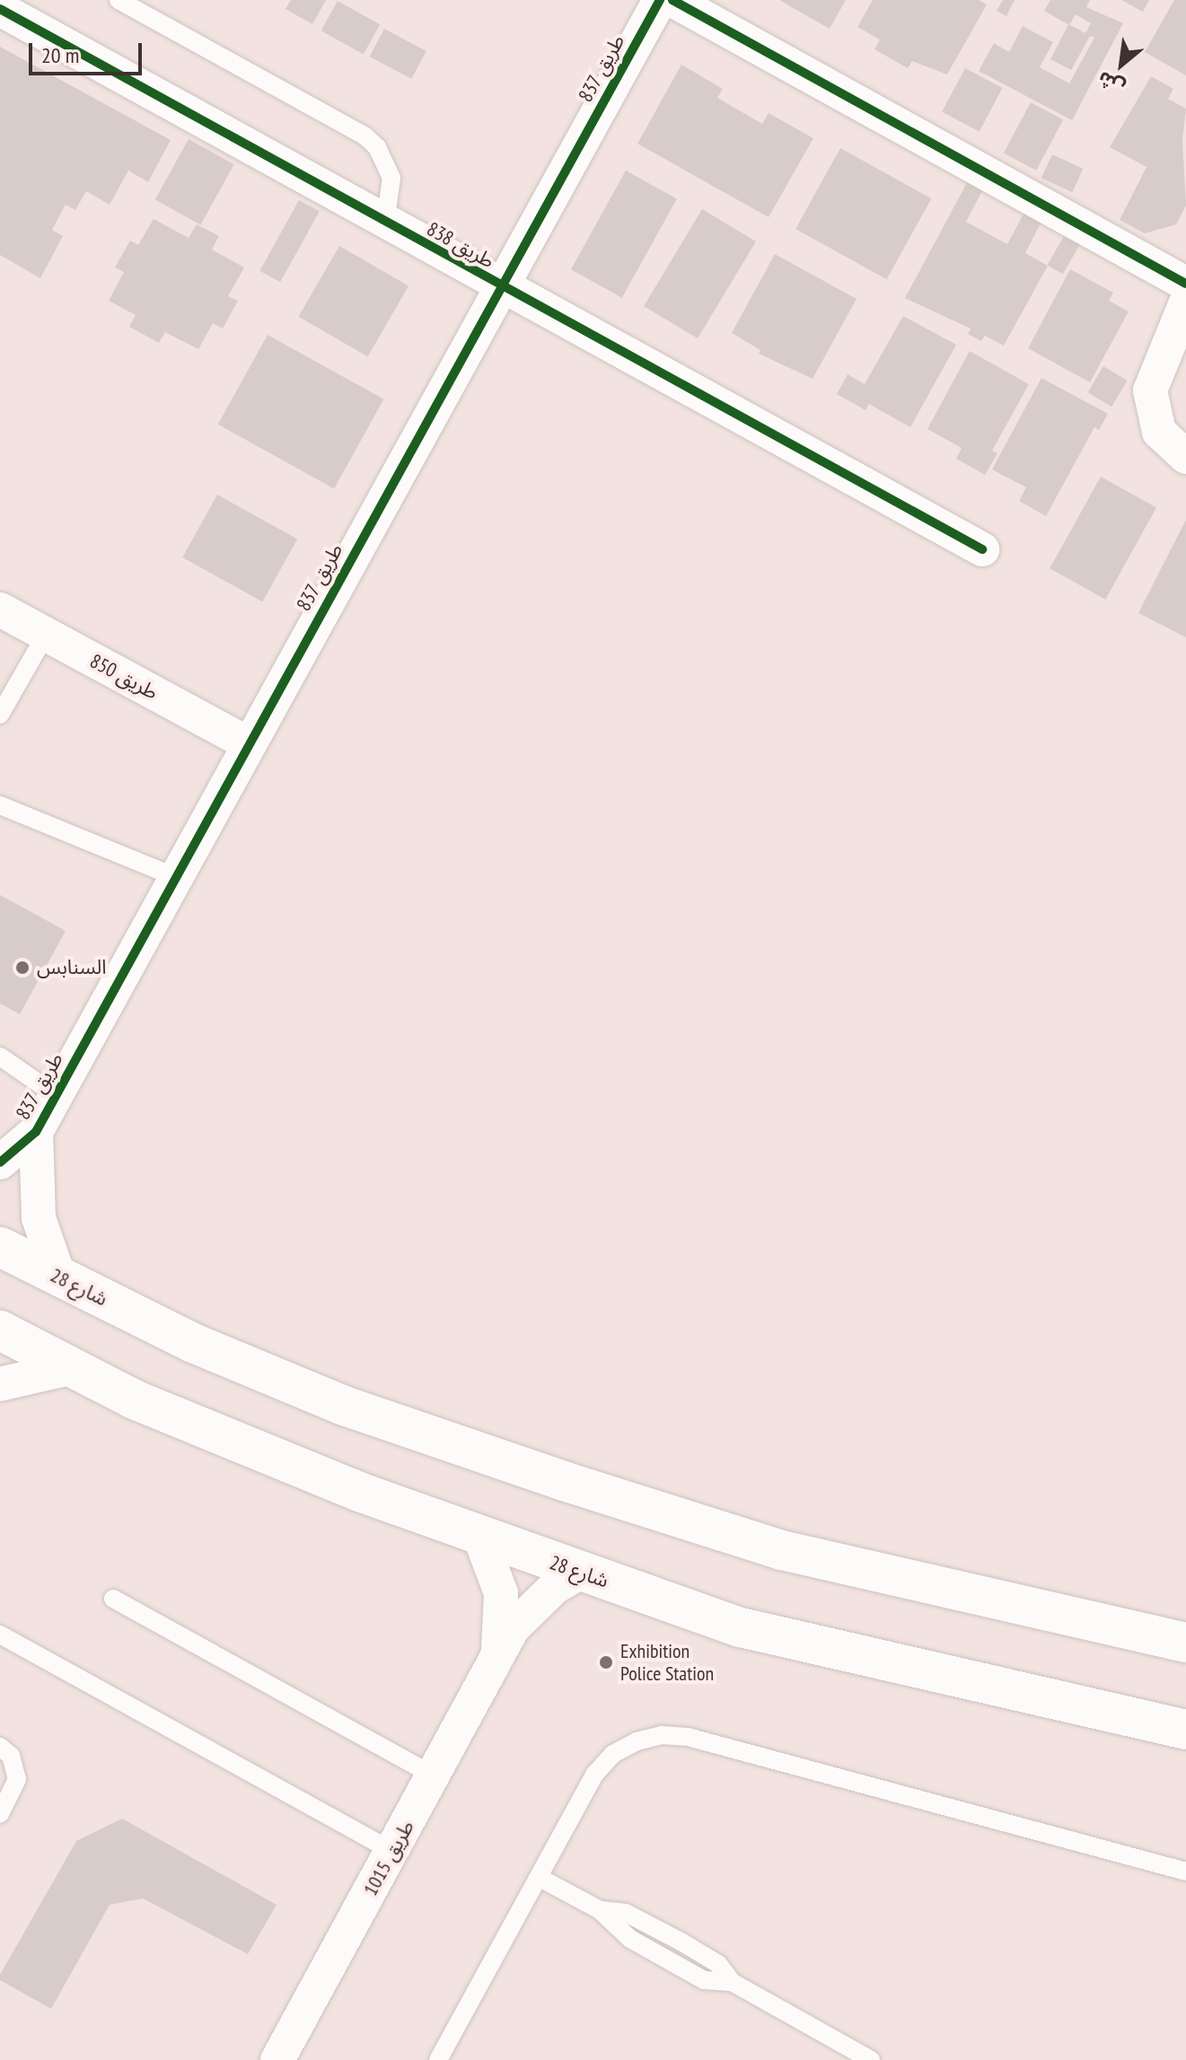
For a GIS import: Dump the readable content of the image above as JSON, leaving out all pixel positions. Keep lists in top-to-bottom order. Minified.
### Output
{"streets":{"main road":["شارع 28"],"street":["طريق 837","طريق 838","طريق 850","طريق 1015"]},"crossings":[["طريق 837","طريق 838"],["طريق 837","طريق 850"],["طريق 837","شارع 28"]],"places":["السنابس","Exhibition Police Station"],"scale_bar":"20 m","north":"bottom left"}
